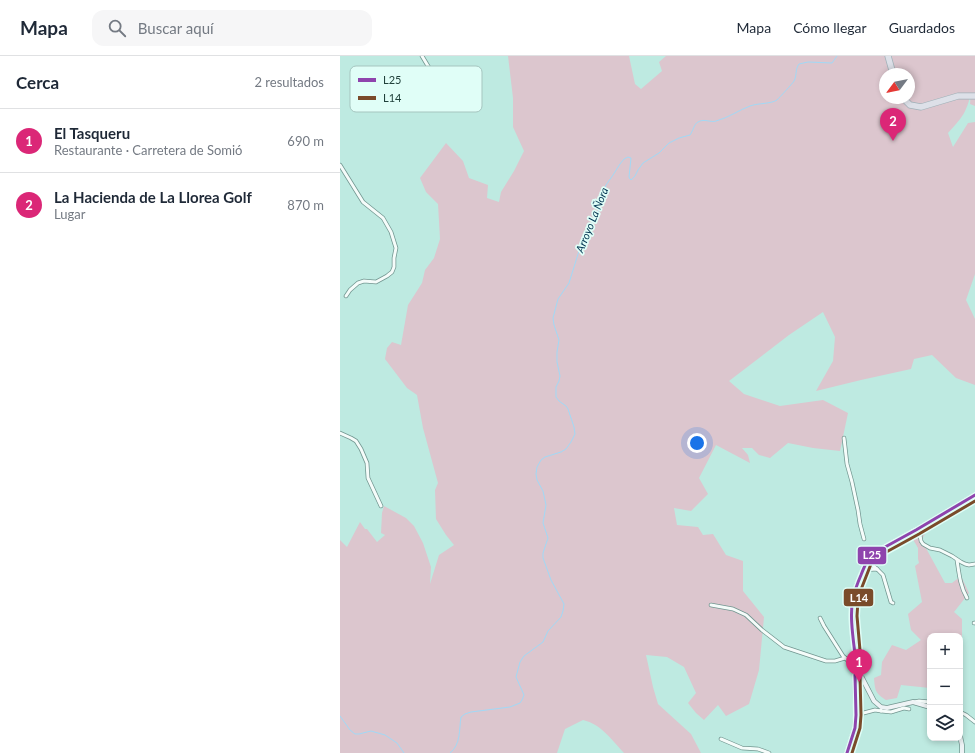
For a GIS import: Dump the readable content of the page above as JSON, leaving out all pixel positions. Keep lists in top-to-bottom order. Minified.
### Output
{"water":["Arroyo La Ñora"],"lines":["transit line L25","transit line L14"],"legend":["L25","L14"],"north":"bottom left","page":{"header":"Mapa","search":"Buscar aquí","nav":["Mapa","Cómo llegar","Guardados"],"heading":["Cerca","2 resultados"],"list":[{"mark":"1","name":"El Tasqueru","note":"Restaurante · Carretera de Somió","value":"690 m"},{"mark":"2","name":"La Hacienda de La Llorea Golf","note":"Lugar","value":"870 m"}],"pins":["2","1"],"map_buttons":["+","−"]}}
